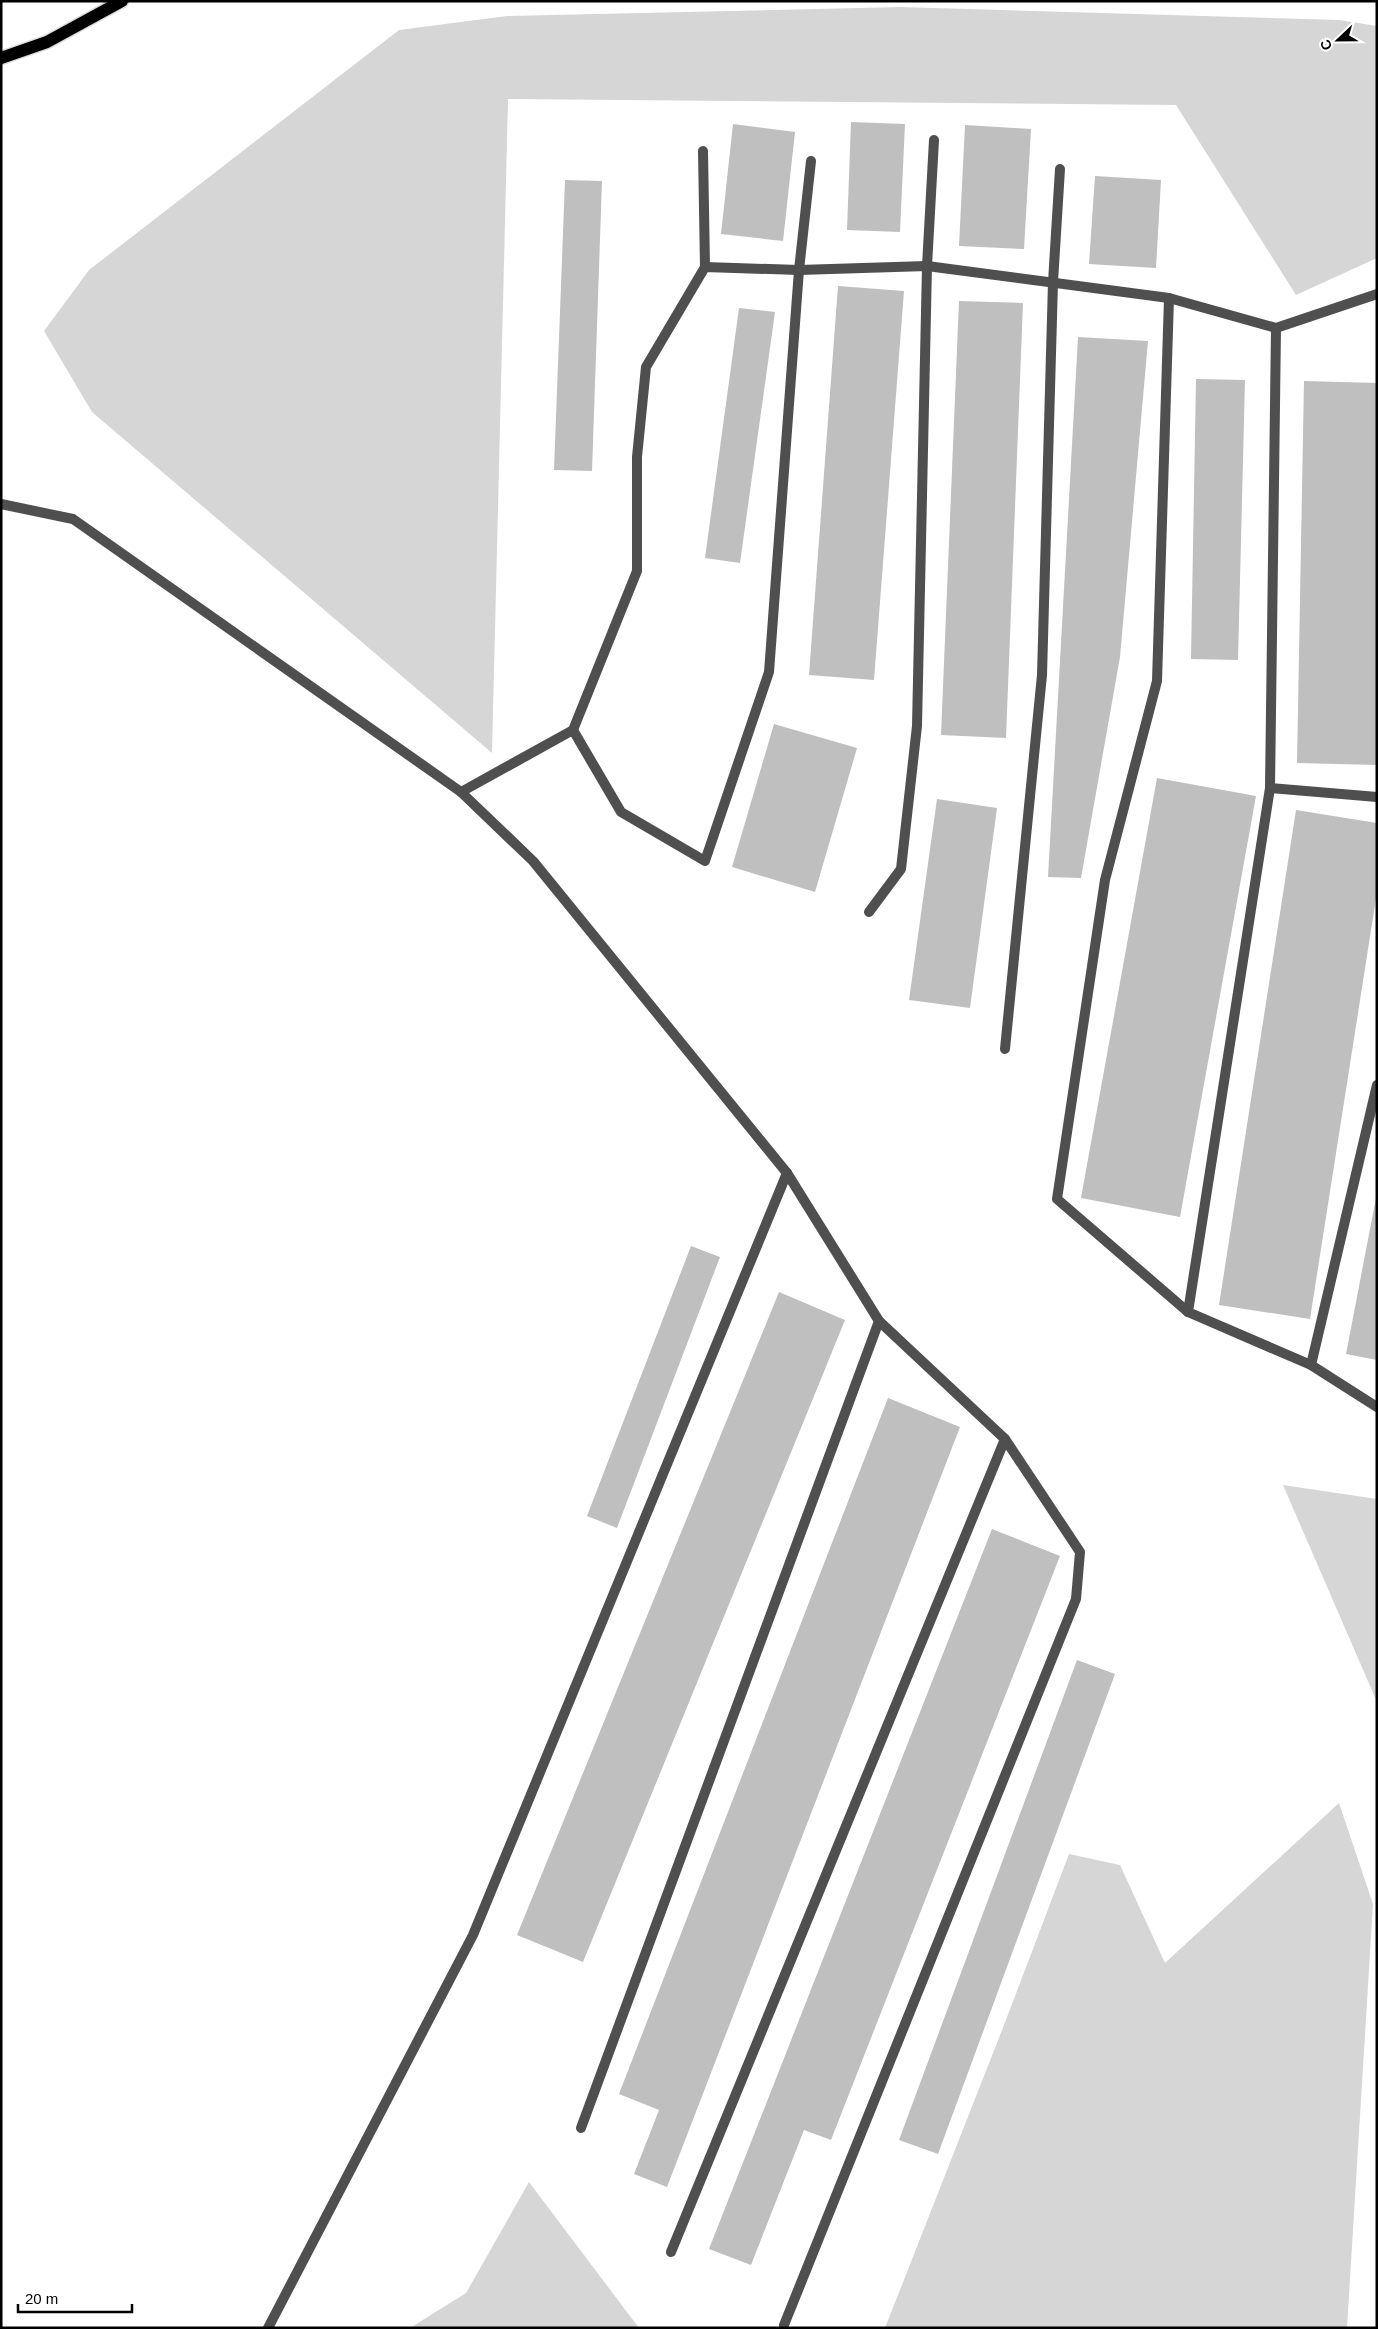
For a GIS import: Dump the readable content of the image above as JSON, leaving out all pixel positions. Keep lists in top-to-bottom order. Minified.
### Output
{"scale_bar":"20 m","north":"left"}
